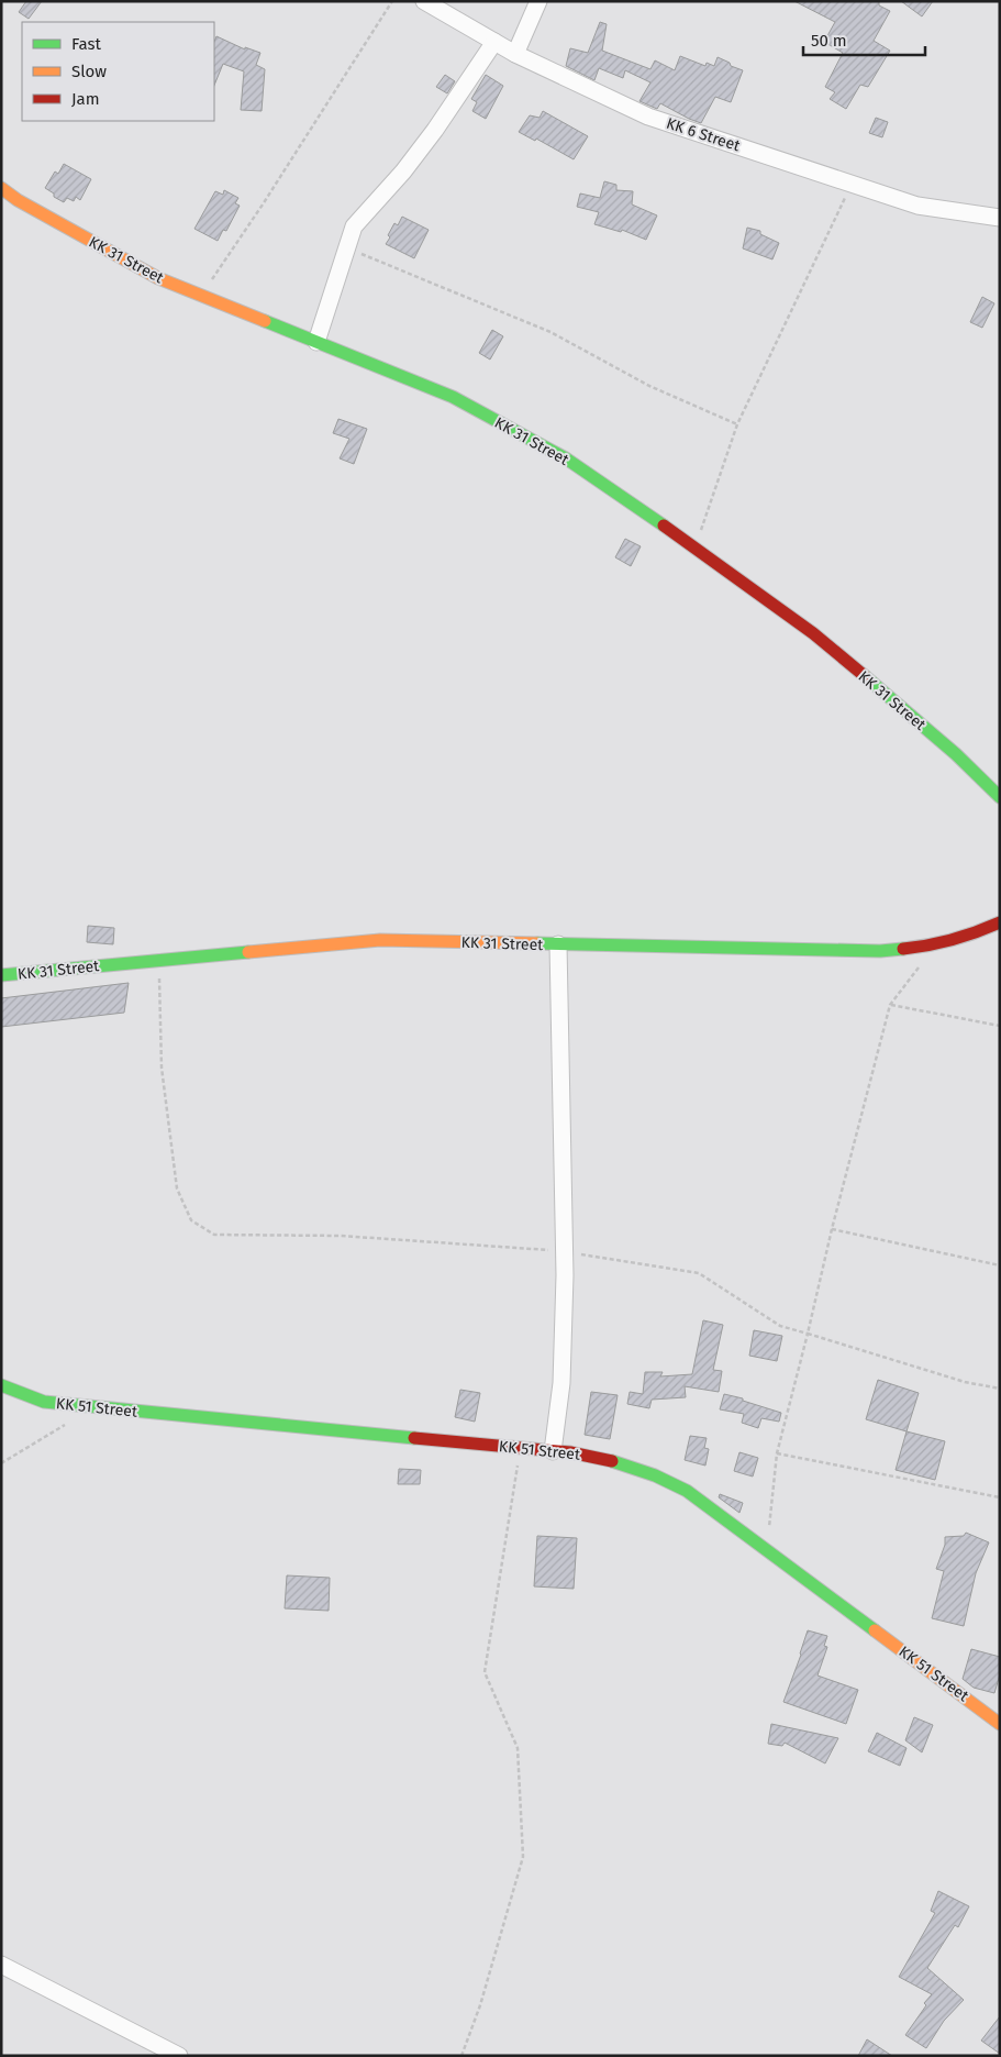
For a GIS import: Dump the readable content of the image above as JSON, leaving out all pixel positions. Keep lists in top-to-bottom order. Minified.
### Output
{"streets":{"street":["KK 6 Street","KK 31 Street","KK 51 Street"]},"legend":["Fast","Slow","Jam"],"scale_bar":"50 m"}
